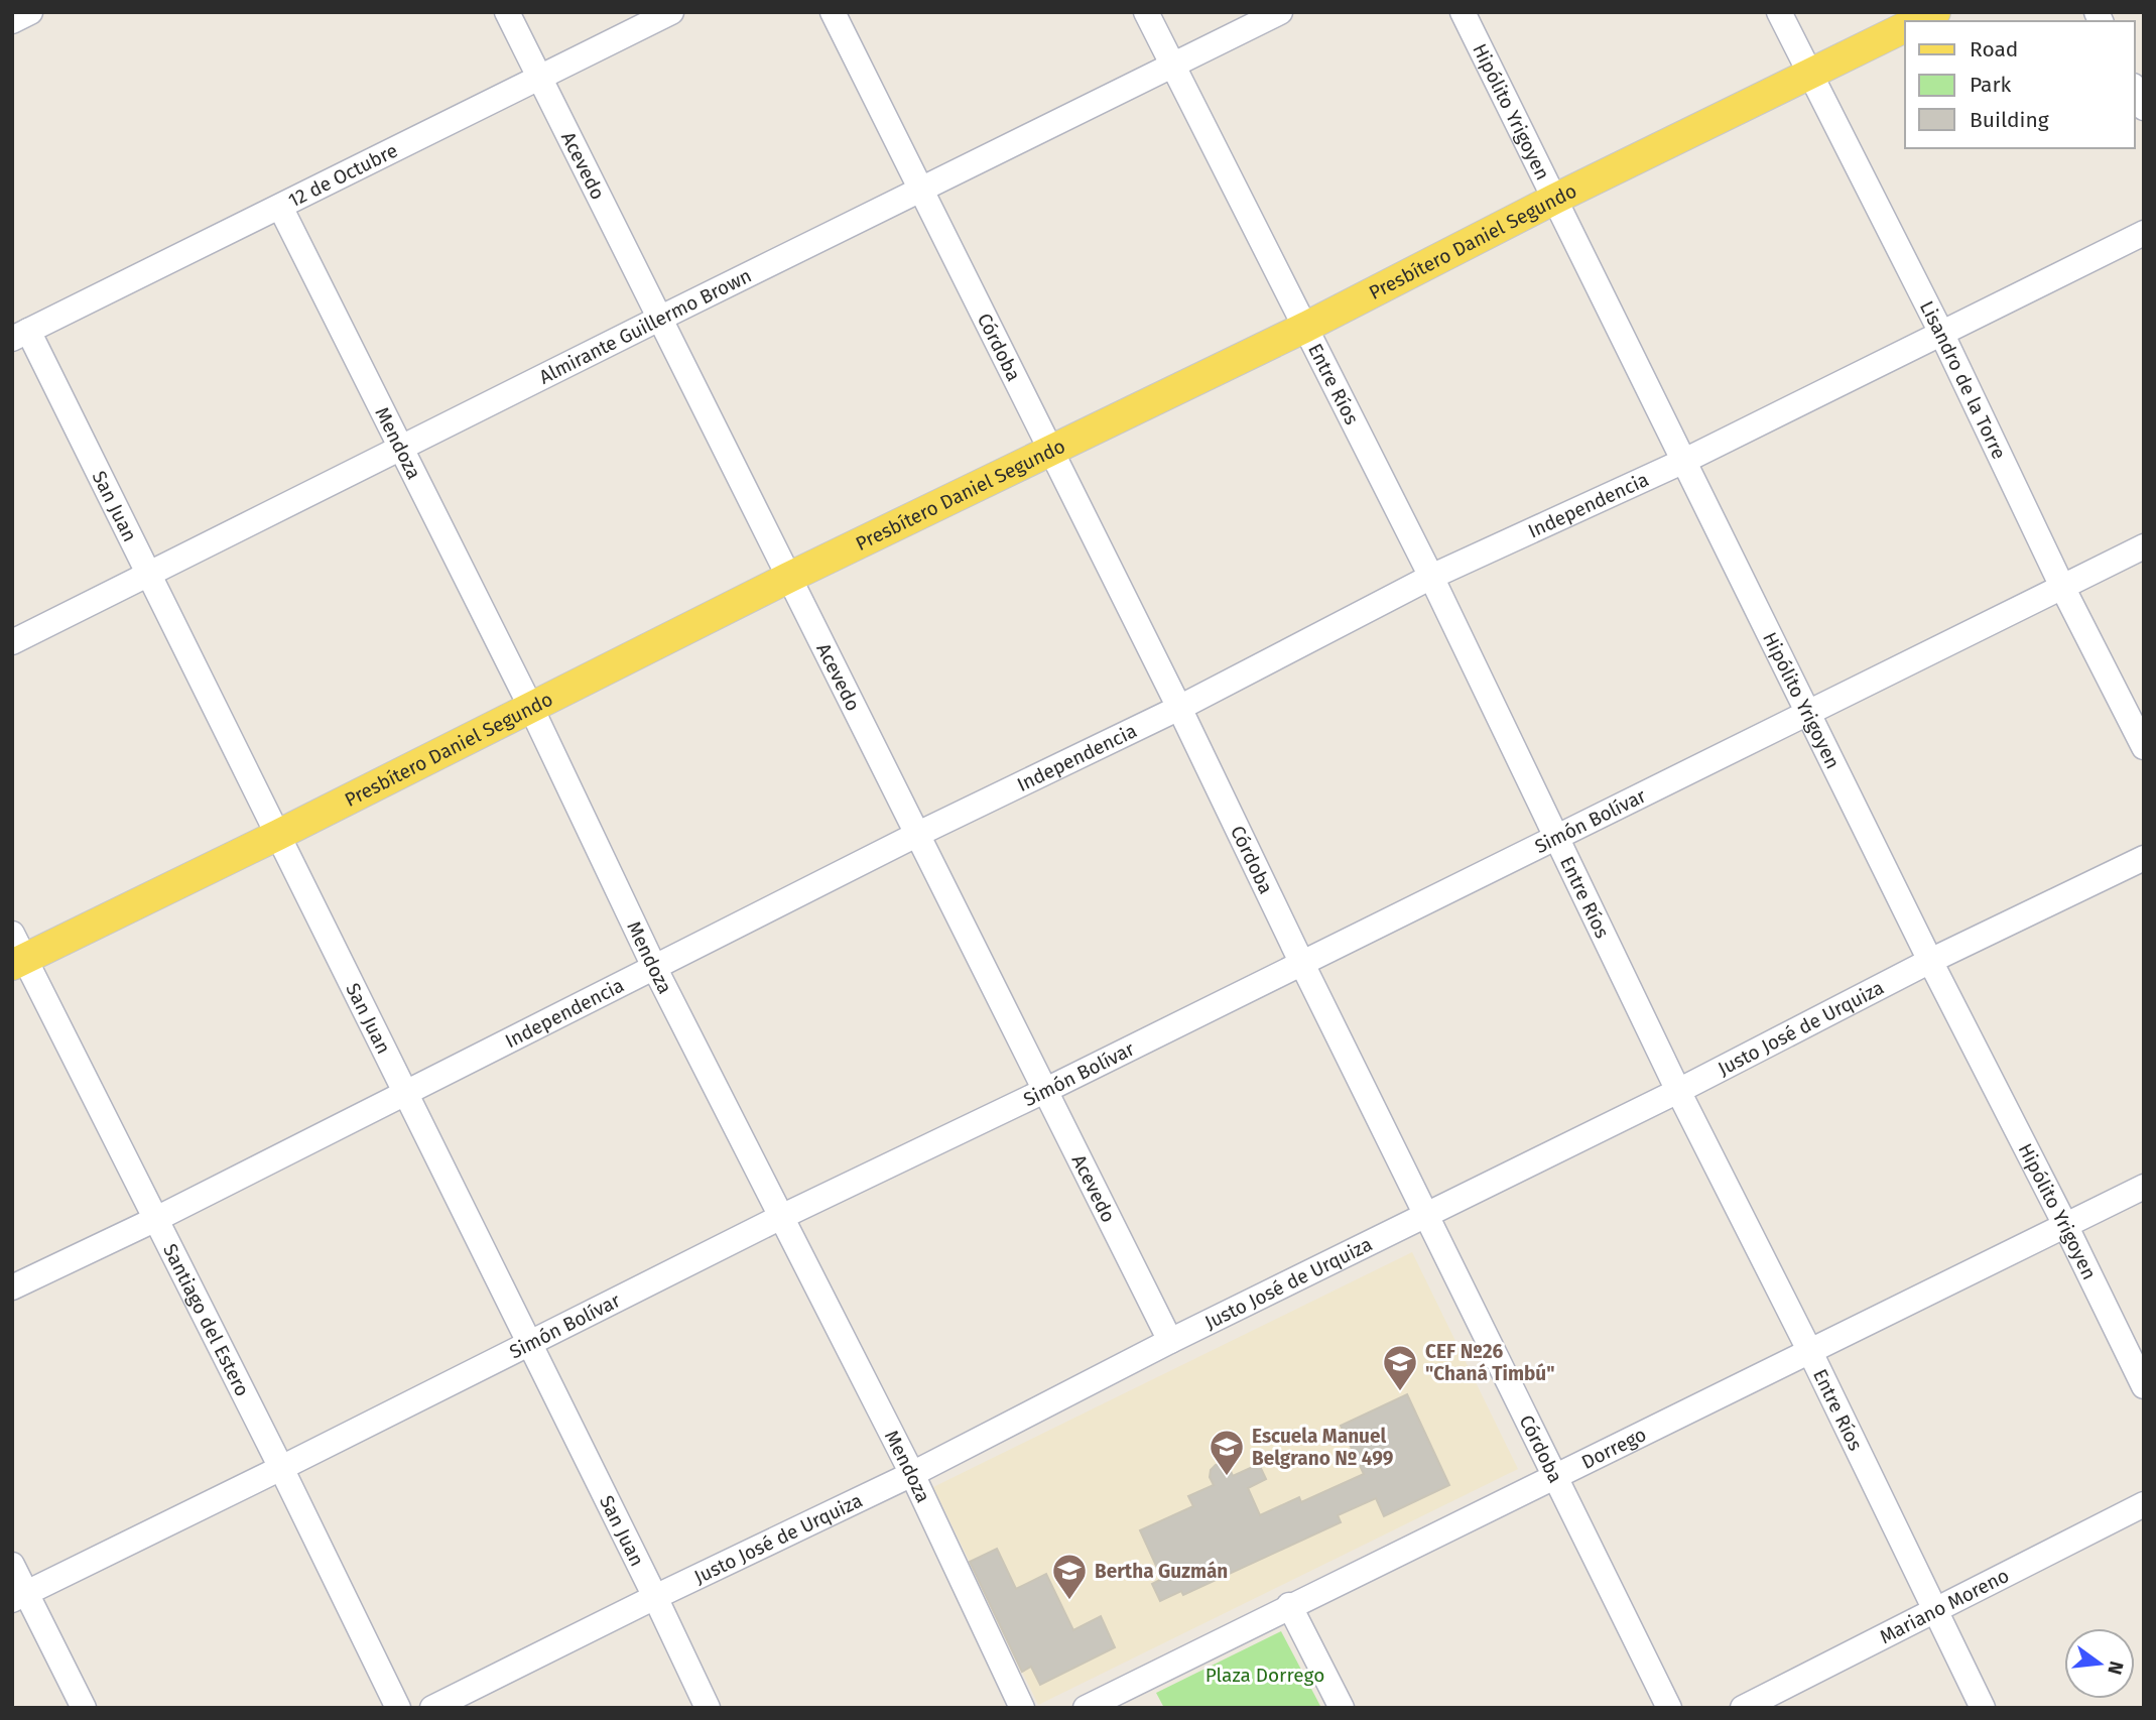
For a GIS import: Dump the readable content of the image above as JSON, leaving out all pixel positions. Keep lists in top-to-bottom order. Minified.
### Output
{"streets":{"main road":["Presbítero Daniel Segundo"],"street":["Hipólito Yrigoyen","Acevedo","12 de Octubre","Almirante Guillermo Brown","Córdoba","Lisandro de la Torre","Entre Ríos","Mendoza","Independencia","San Juan","Simón Bolívar","Justo José de Urquiza","Santiago del Estero","Dorrego","Mariano Moreno"]},"crossings":[["Hipólito Yrigoyen","Presbítero Daniel Segundo"],["Hipólito Yrigoyen","Independencia"],["Hipólito Yrigoyen","Simón Bolívar"],["Hipólito Yrigoyen","Justo José de Urquiza"],["Hipólito Yrigoyen","Dorrego"],["Acevedo","12 de Octubre"],["Acevedo","Presbítero Daniel Segundo"],["Acevedo","Almirante Guillermo Brown"],["Acevedo","Independencia"],["Acevedo","Simón Bolívar"],["Acevedo","Justo José de Urquiza"],["12 de Octubre","Mendoza"],["12 de Octubre","San Juan"],["Presbítero Daniel Segundo","Córdoba"],["Presbítero Daniel Segundo","Lisandro de la Torre"],["Presbítero Daniel Segundo","Entre Ríos"],["Presbítero Daniel Segundo","Mendoza"],["Presbítero Daniel Segundo","San Juan"],["Presbítero Daniel Segundo","Santiago del Estero"],["Almirante Guillermo Brown","Córdoba"],["Almirante Guillermo Brown","Entre Ríos"],["Almirante Guillermo Brown","Mendoza"],["Almirante Guillermo Brown","San Juan"],["Córdoba","Independencia"],["Córdoba","Simón Bolívar"],["Córdoba","Justo José de Urquiza"],["Córdoba","Dorrego"],["Lisandro de la Torre","Independencia"],["Lisandro de la Torre","Simón Bolívar"],["Entre Ríos","Independencia"],["Entre Ríos","Simón Bolívar"],["Entre Ríos","Justo José de Urquiza"],["Entre Ríos","Dorrego"],["Entre Ríos","Mariano Moreno"],["Mendoza","Independencia"],["Mendoza","Simón Bolívar"],["Mendoza","Justo José de Urquiza"],["Independencia","San Juan"],["Independencia","Santiago del Estero"],["San Juan","Simón Bolívar"],["San Juan","Justo José de Urquiza"],["Simón Bolívar","Santiago del Estero"]],"parks":["Plaza Dorrego"],"places":{"school or university":["CEF Nº26 \"Chaná Timbú\"","Escuela Manuel Belgrano Nº 499","Bertha Guzmán"]},"legend":["Road","Park","Building"],"north":"right"}
